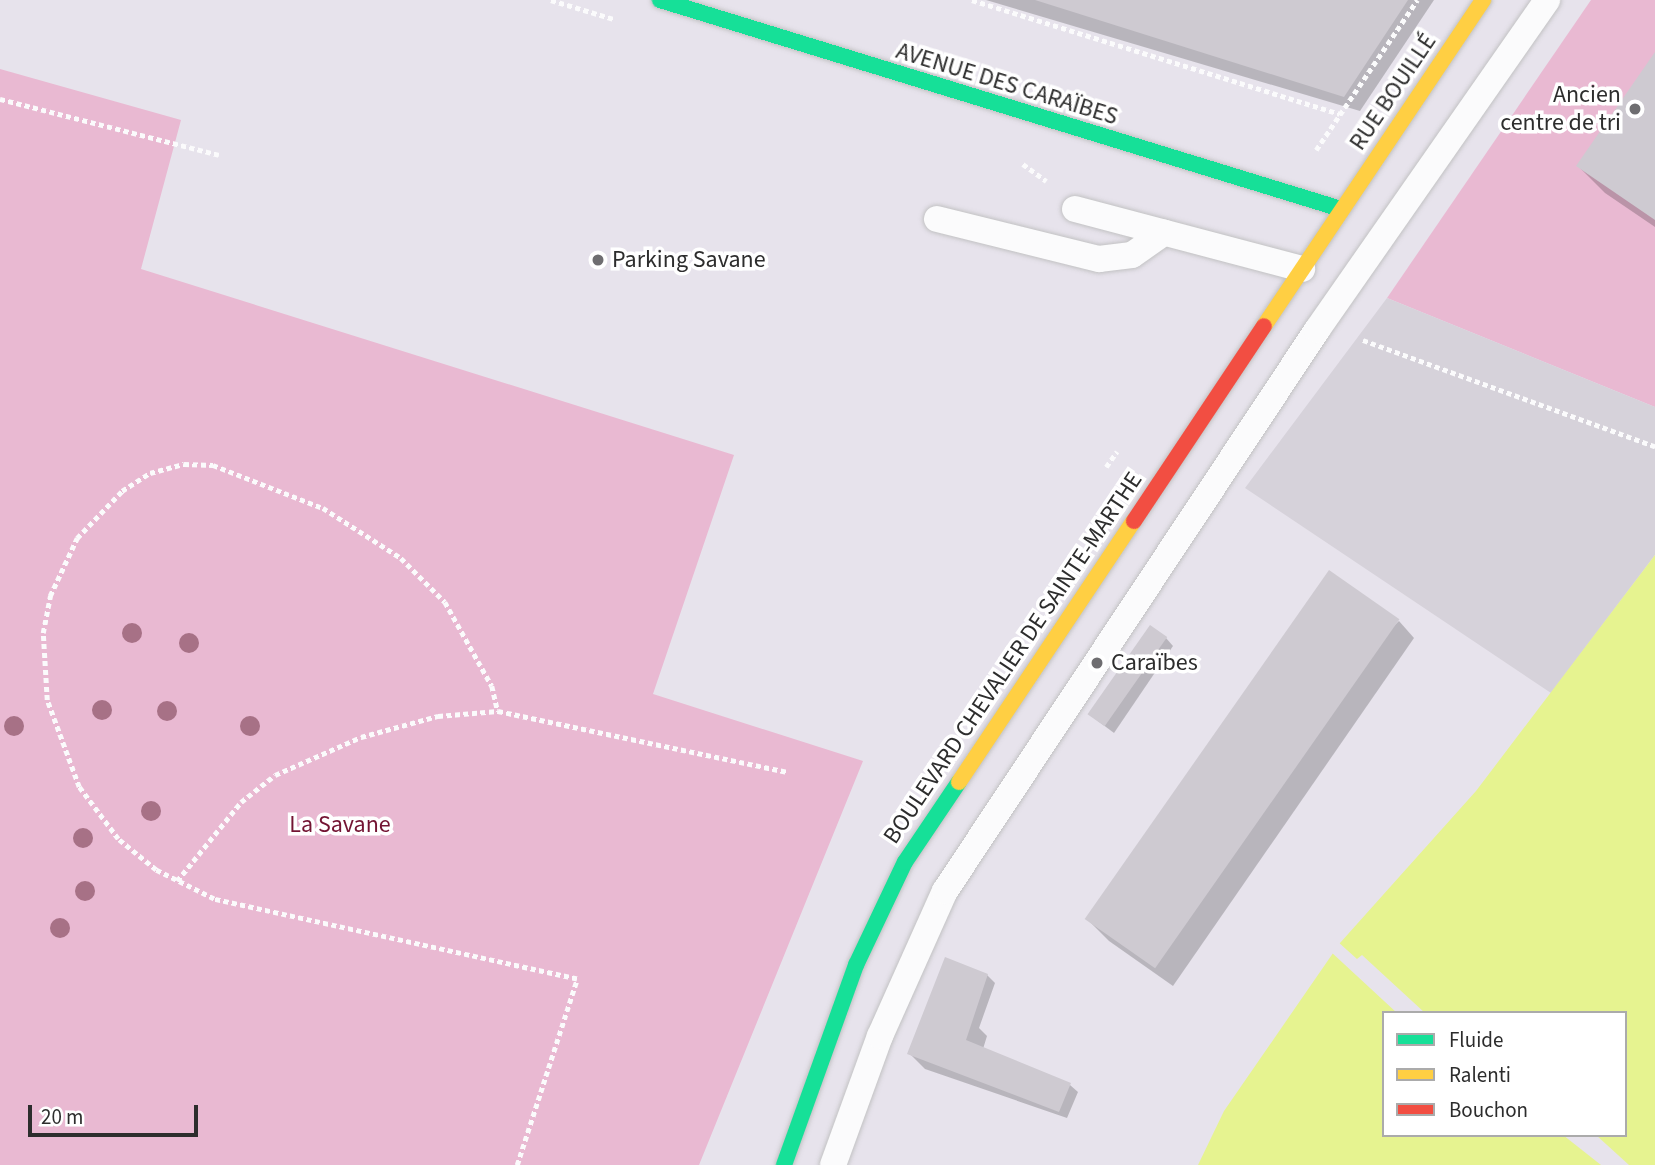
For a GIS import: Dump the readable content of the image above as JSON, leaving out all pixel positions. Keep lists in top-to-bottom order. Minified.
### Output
{"streets":{"main road":["AVENUE DES CARAÏBES","RUE BOUILLÉ","BOULEVARD CHEVALIER DE SAINTE-MARTHE"]},"crossings":[["AVENUE DES CARAÏBES","RUE BOUILLÉ"],["AVENUE DES CARAÏBES","BOULEVARD CHEVALIER DE SAINTE-MARTHE"],["RUE BOUILLÉ","BOULEVARD CHEVALIER DE SAINTE-MARTHE"]],"parks":["La Savane"],"places":["Ancien centre de tri","Parking Savane","Caraïbes"],"legend":["Fluide","Ralenti","Bouchon"],"scale_bar":"20 m"}
